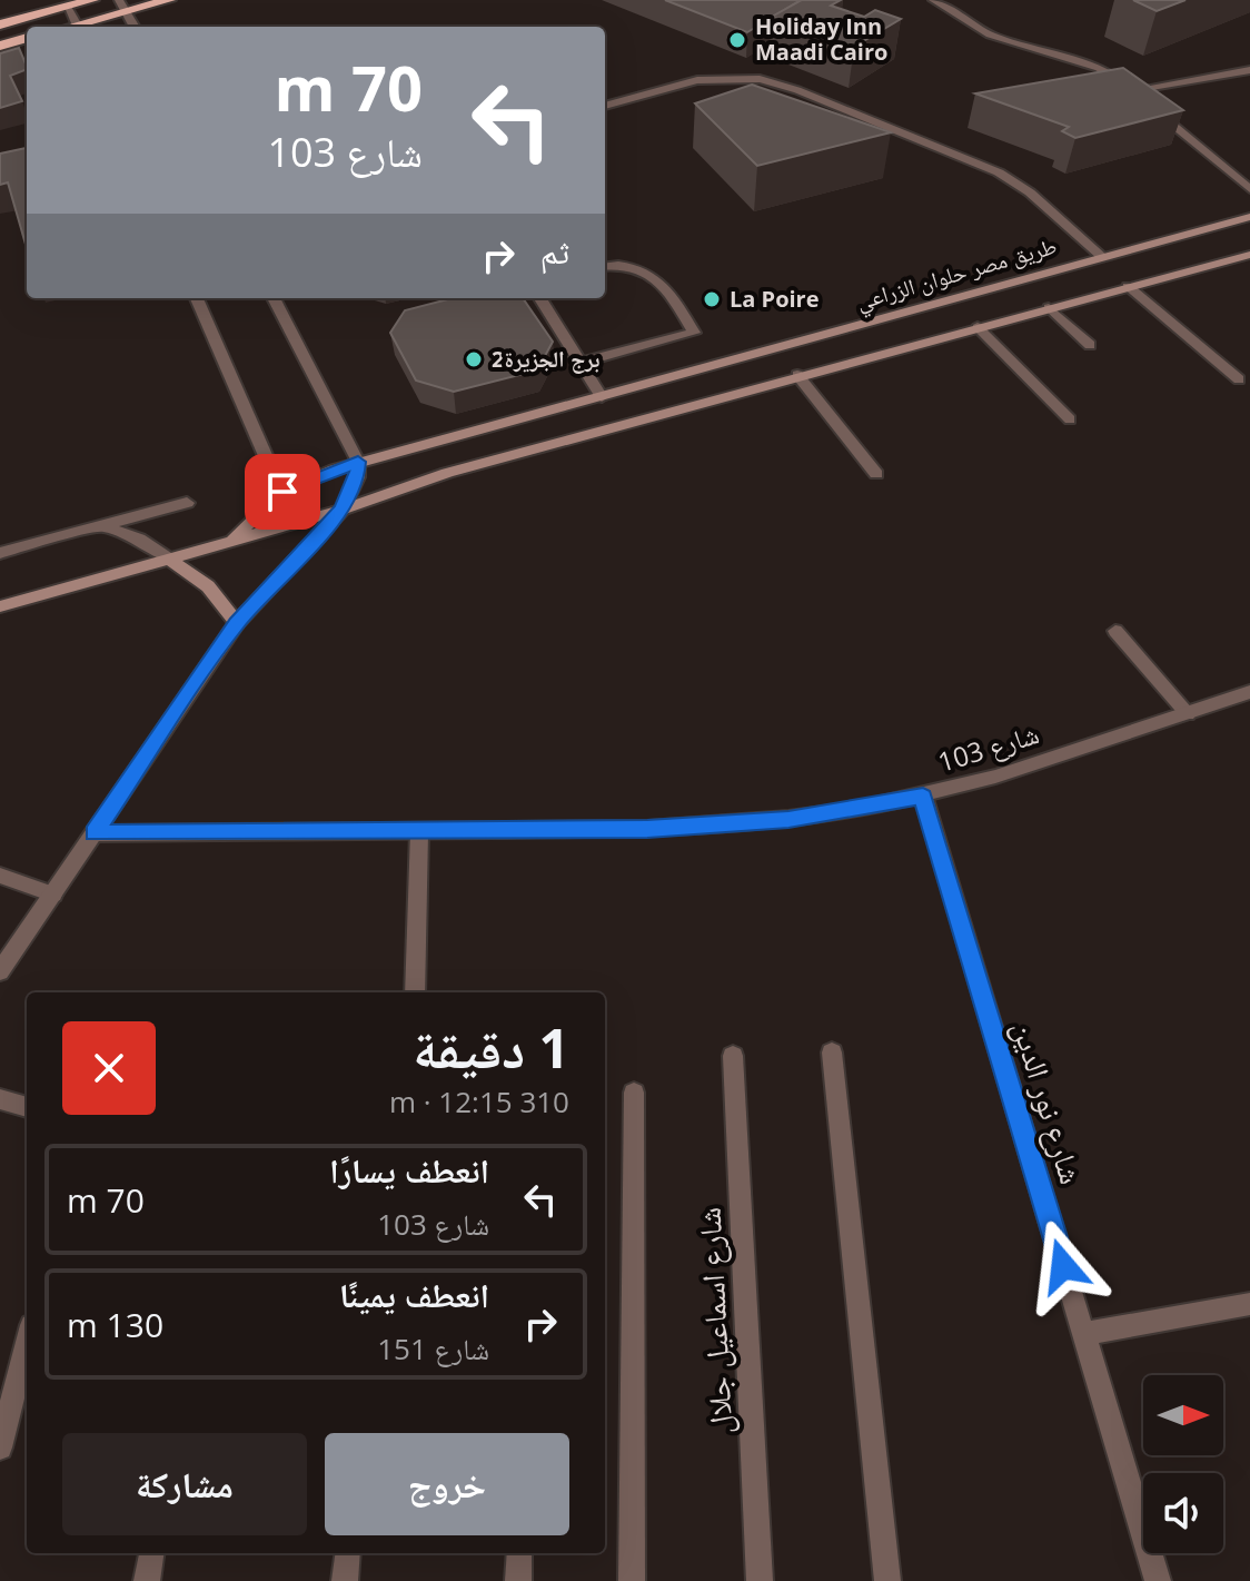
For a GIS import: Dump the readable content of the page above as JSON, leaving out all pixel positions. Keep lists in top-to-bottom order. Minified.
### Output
{"streets":{"main road":["طريق مصر حلوان الزراعي"],"street":["شارع 103","شارع نور الدين","شارع اسماعيل جلال"]},"crossings":[["شارع 103","شارع نور الدين"]],"places":["Holiday Inn Maadi Cairo","La Poire","برج الجزيرة2"],"north":"right","page":{"turn":["70 m","شارع 103"],"then":"ثم","heading":["1 دقيقة","310 m · 12:15"],"list":[{"name":"انعطف يسارًا","note":"شارع 103","value":"70 m"},{"name":"انعطف يمينًا","note":"شارع 151","value":"130 m"}],"buttons":["خروج","مشاركة"]}}
